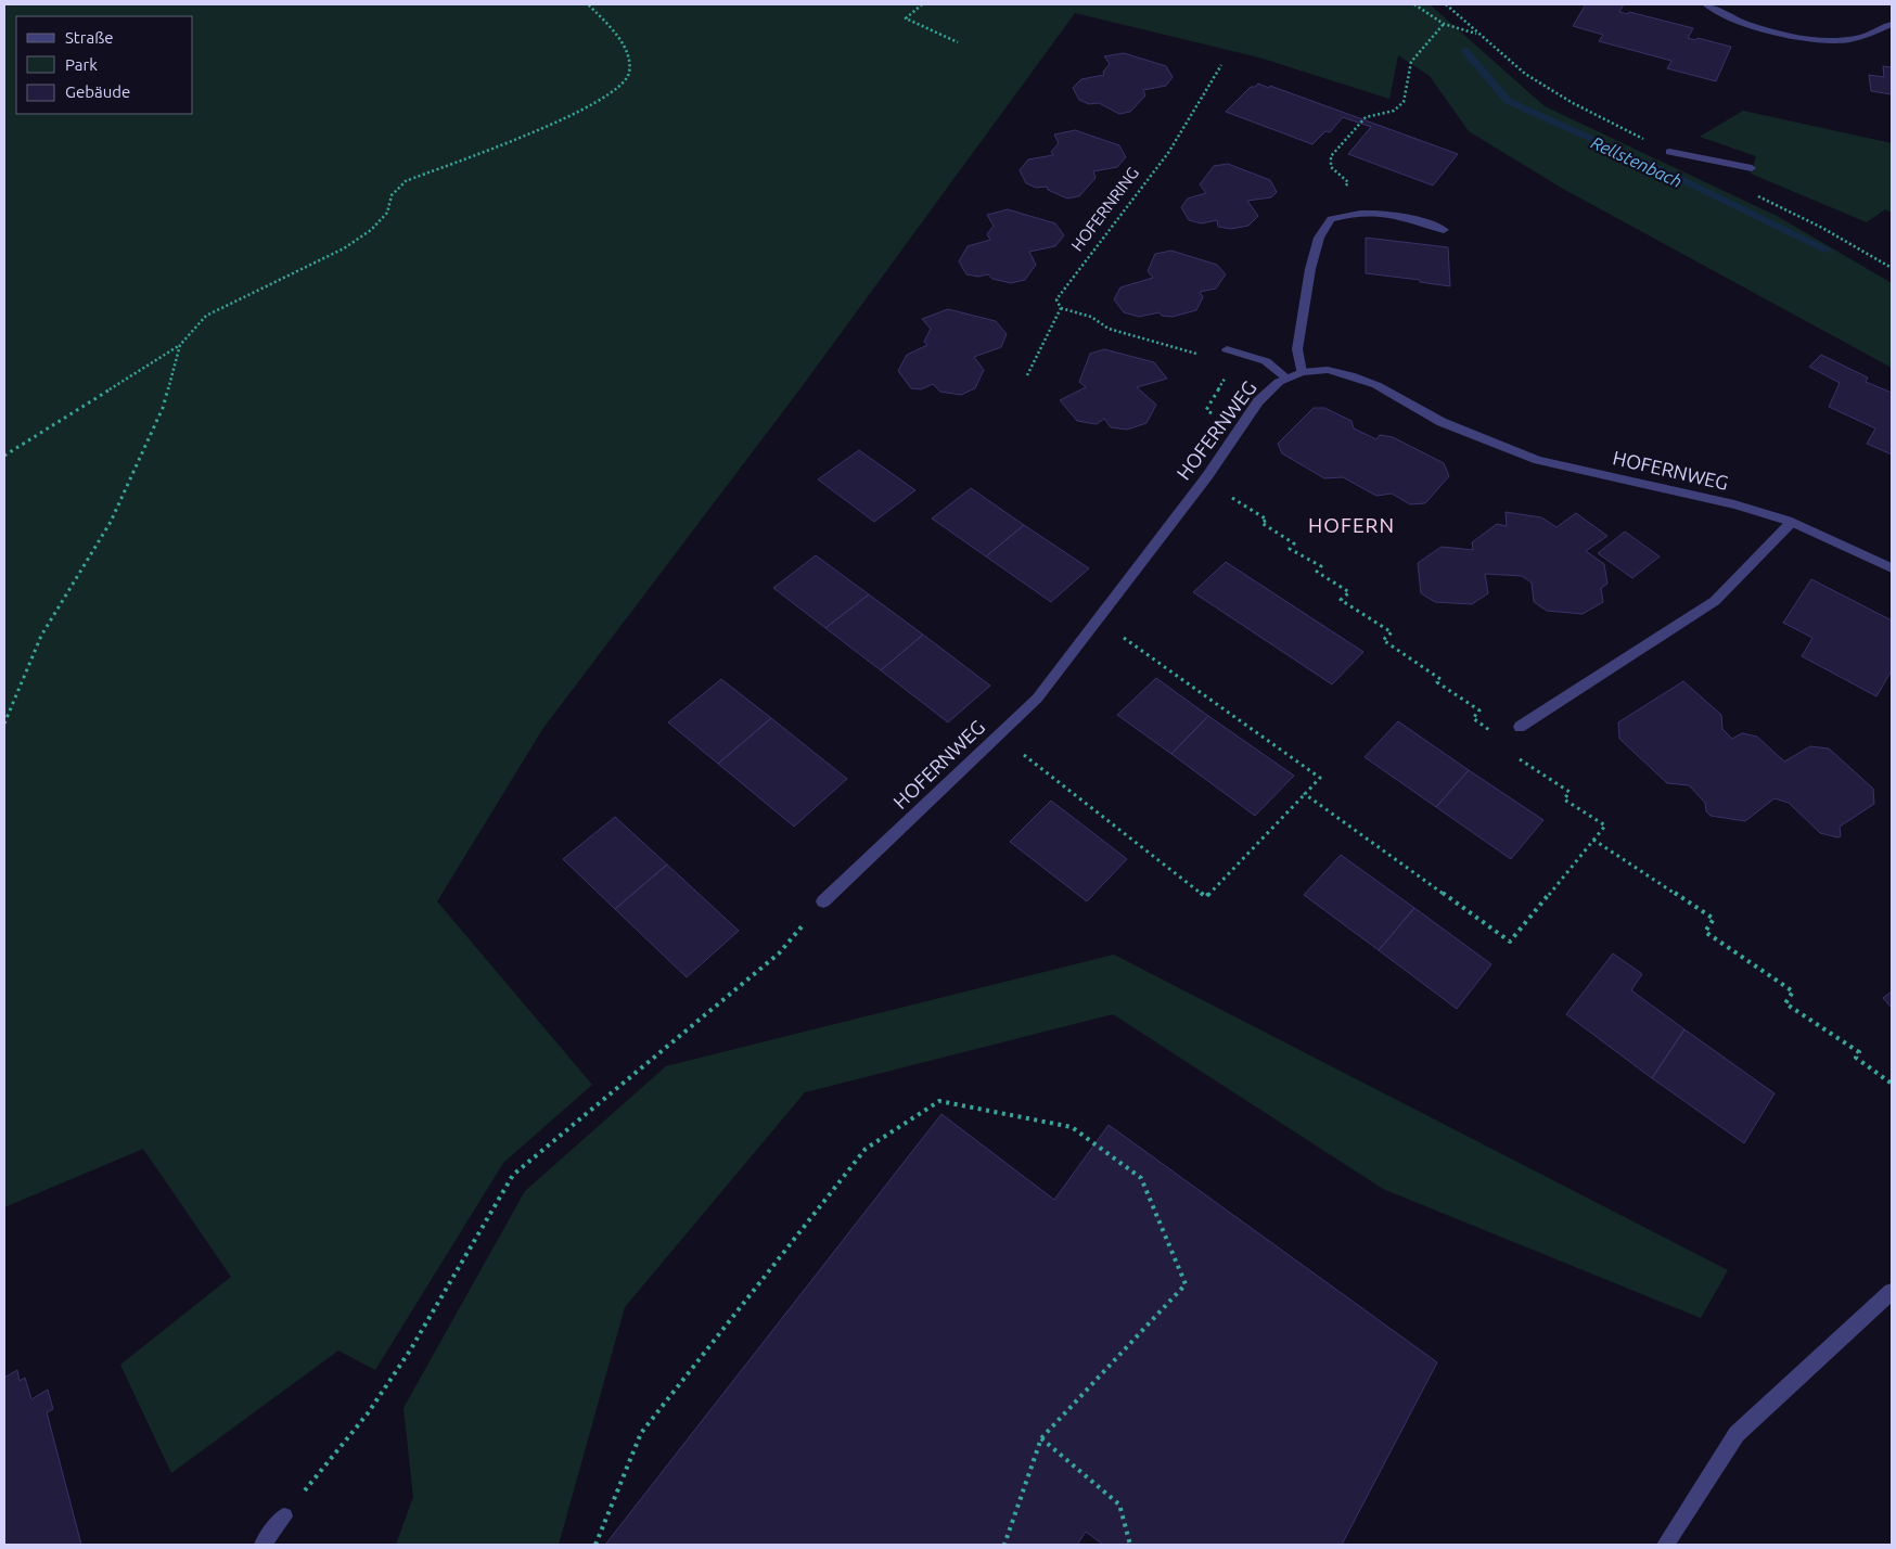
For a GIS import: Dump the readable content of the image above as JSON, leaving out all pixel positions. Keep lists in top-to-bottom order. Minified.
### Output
{"streets":{"street":["HOFERNWEG"],"path":["HOFERNRING"]},"districts":["HOFERN"],"water":["Rellstenbach"],"legend":["Straße","Park","Gebäude"]}
